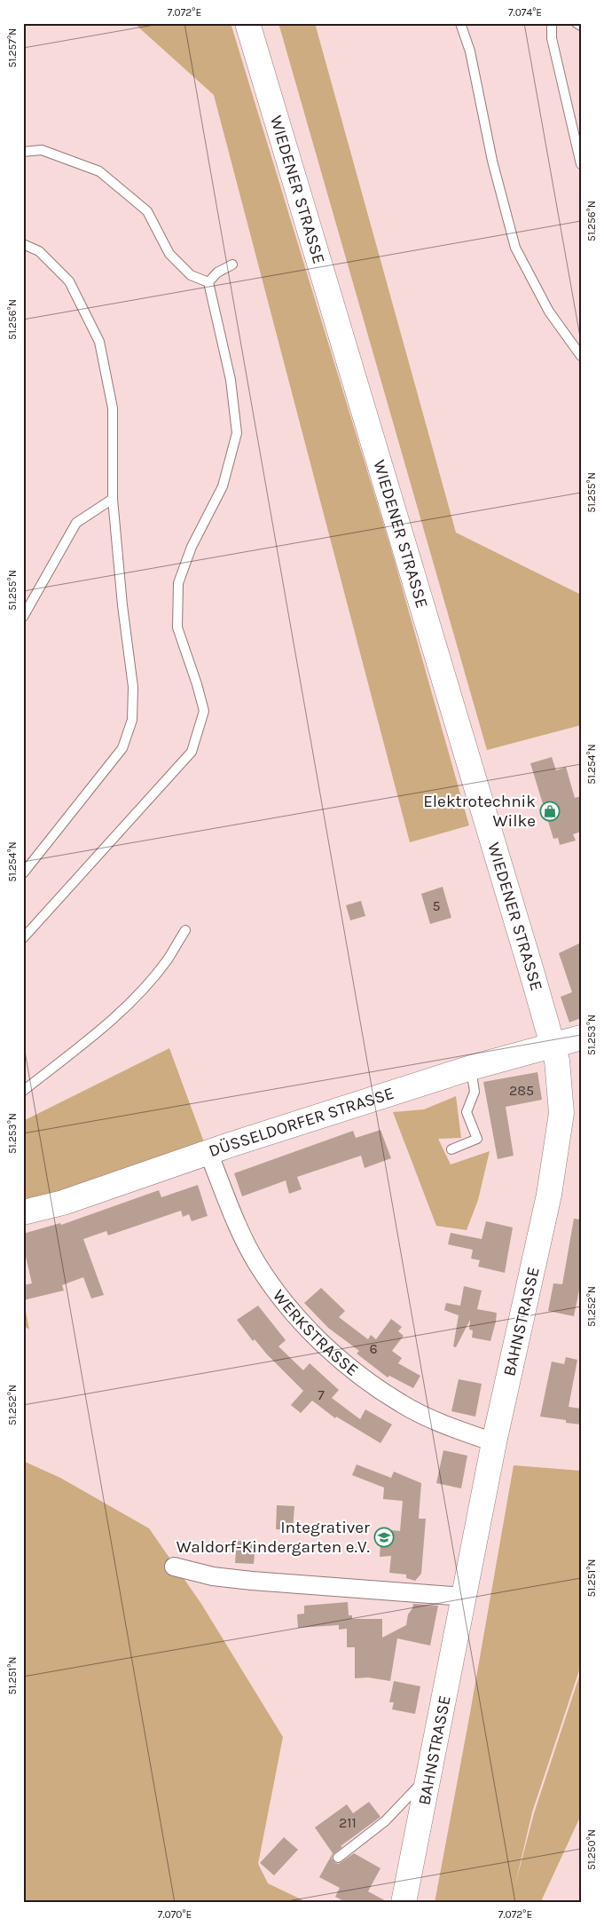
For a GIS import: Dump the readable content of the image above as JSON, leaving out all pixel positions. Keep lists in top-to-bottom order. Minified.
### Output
{"streets":{"main road":["WIEDENER STRASSE","DÜSSELDORFER STRASSE","BAHNSTRASSE"],"street":["WERKSTRASSE"]},"crossings":[["WIEDENER STRASSE","DÜSSELDORFER STRASSE"],["WIEDENER STRASSE","BAHNSTRASSE"],["DÜSSELDORFER STRASSE","BAHNSTRASSE"],["DÜSSELDORFER STRASSE","WERKSTRASSE"],["BAHNSTRASSE","WERKSTRASSE"]],"places":{"shop":["Elektrotechnik Wilke"],"school or university":["Integrativer Waldorf-Kindergarten e.V."]},"house_numbers":["5","285","6","7","211"],"coordinates":["7.072°E","7.074°E","51.257°N","51.256°N","51.255°N","51.254°N","51.253°N","51.252°N","51.251°N","51.250°N","7.070°E"]}
